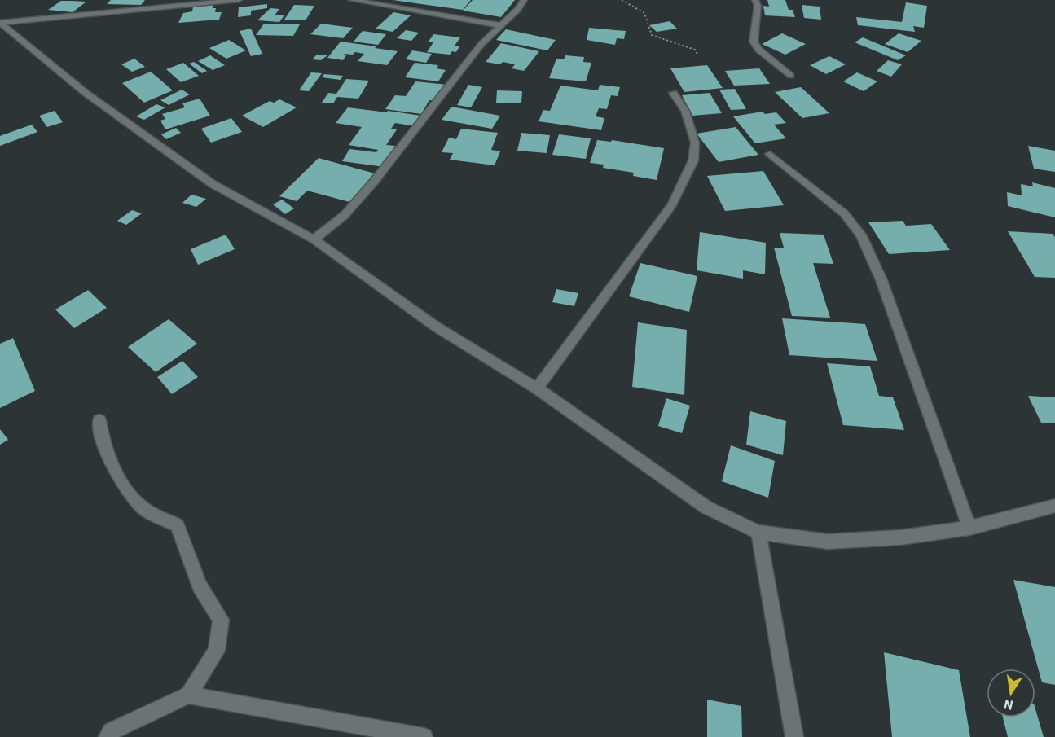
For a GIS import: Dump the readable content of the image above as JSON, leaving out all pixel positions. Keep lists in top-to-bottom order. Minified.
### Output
{"north":"bottom"}
